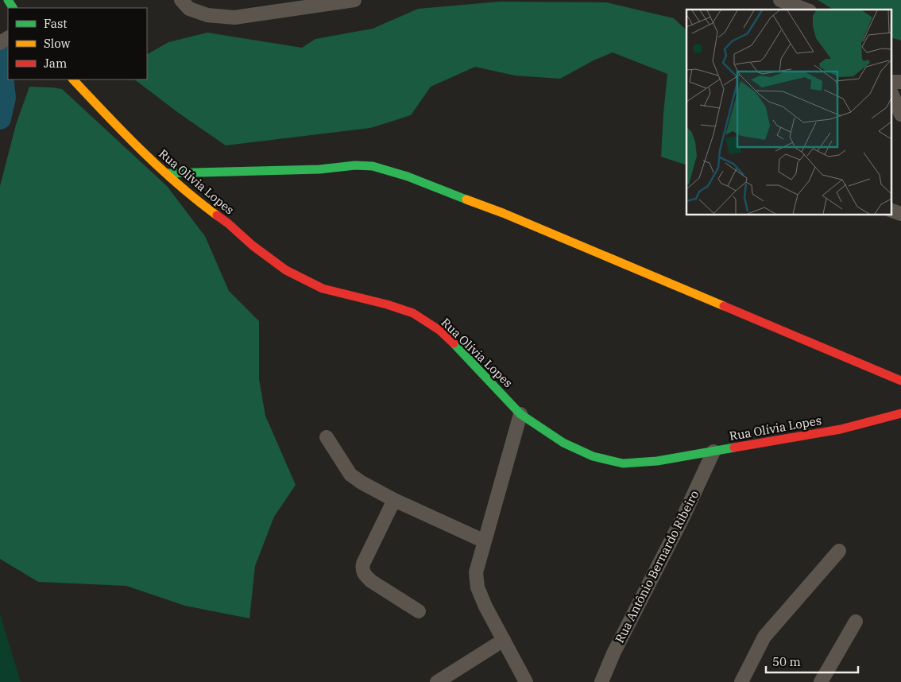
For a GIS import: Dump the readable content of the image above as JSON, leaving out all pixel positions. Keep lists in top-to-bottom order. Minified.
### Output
{"streets":{"street":["Rua Olívia Lopes","Rua Antônio Bernardo Ribeiro"]},"crossings":[["Rua Olívia Lopes","Rua Antônio Bernardo Ribeiro"]],"legend":["Fast","Slow","Jam"],"scale_bar":"50 m"}
